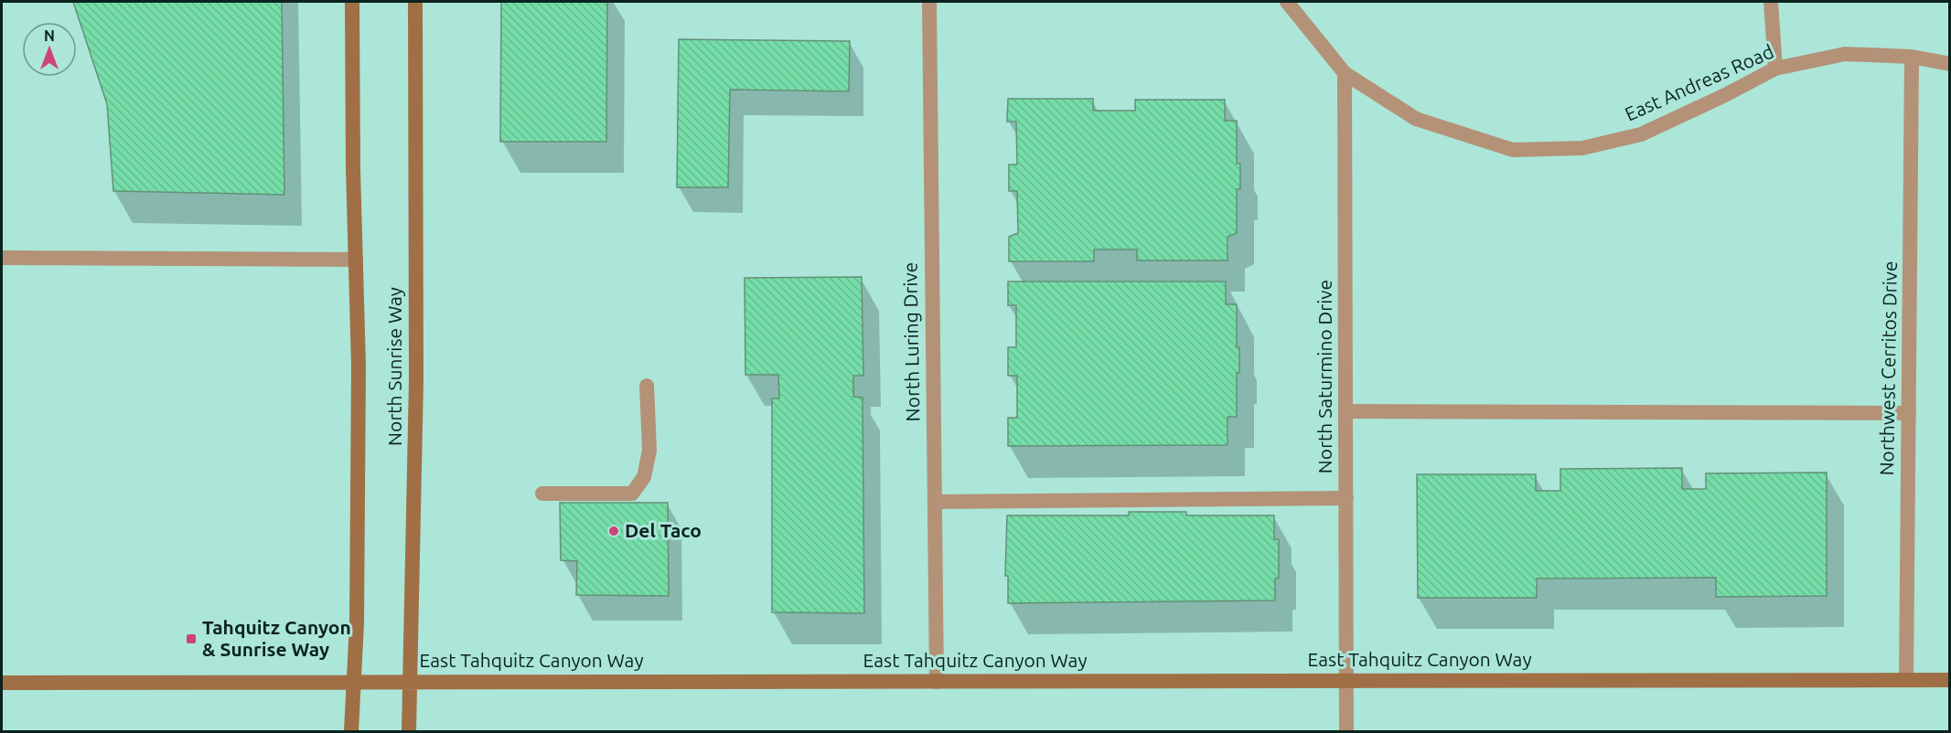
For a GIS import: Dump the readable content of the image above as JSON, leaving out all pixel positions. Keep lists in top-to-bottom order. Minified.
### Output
{"streets":{"main road":["North Sunrise Way","East Tahquitz Canyon Way"],"street":["East Andreas Road","North Luring Drive","Northwest Cerritos Drive","North Saturmino Drive"]},"crossings":[["East Andreas Road","Northwest Cerritos Drive"],["East Andreas Road","North Saturmino Drive"],["North Luring Drive","East Tahquitz Canyon Way"],["North Sunrise Way","East Tahquitz Canyon Way"],["Northwest Cerritos Drive","East Tahquitz Canyon Way"],["North Saturmino Drive","East Tahquitz Canyon Way"]],"places":{"other":["Del Taco"],"transit":["Tahquitz Canyon & Sunrise Way"]},"north":"top"}
